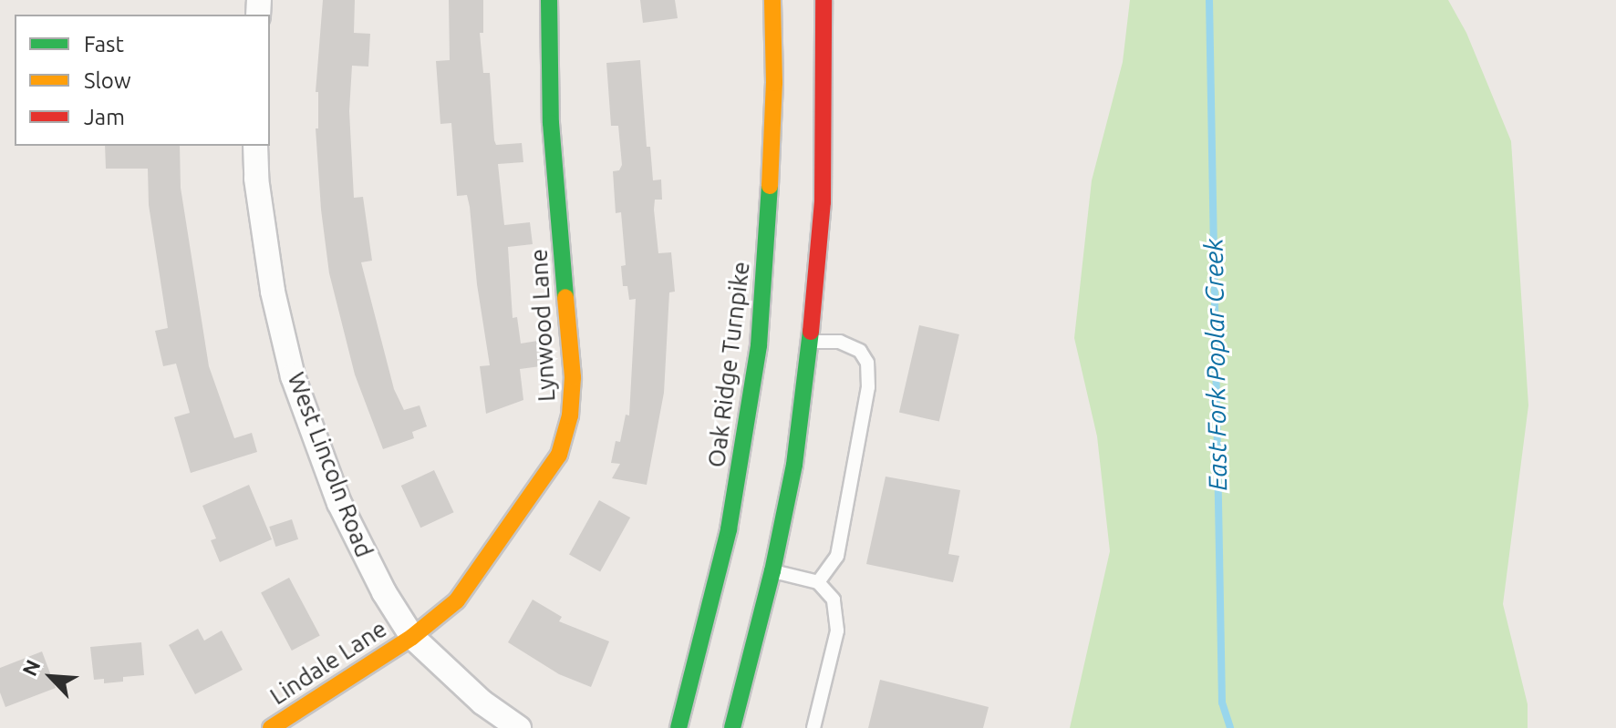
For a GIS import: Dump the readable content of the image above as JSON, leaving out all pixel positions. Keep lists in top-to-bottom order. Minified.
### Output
{"streets":{"main road":["Lynwood Lane","Oak Ridge Turnpike","Lindale Lane"],"street":["West Lincoln Road"]},"crossings":[["Lynwood Lane","West Lincoln Road"],["Lynwood Lane","Lindale Lane"],["West Lincoln Road","Lindale Lane"]],"water":["East Fork Poplar Creek"],"legend":["Fast","Slow","Jam"],"north":"top left"}
